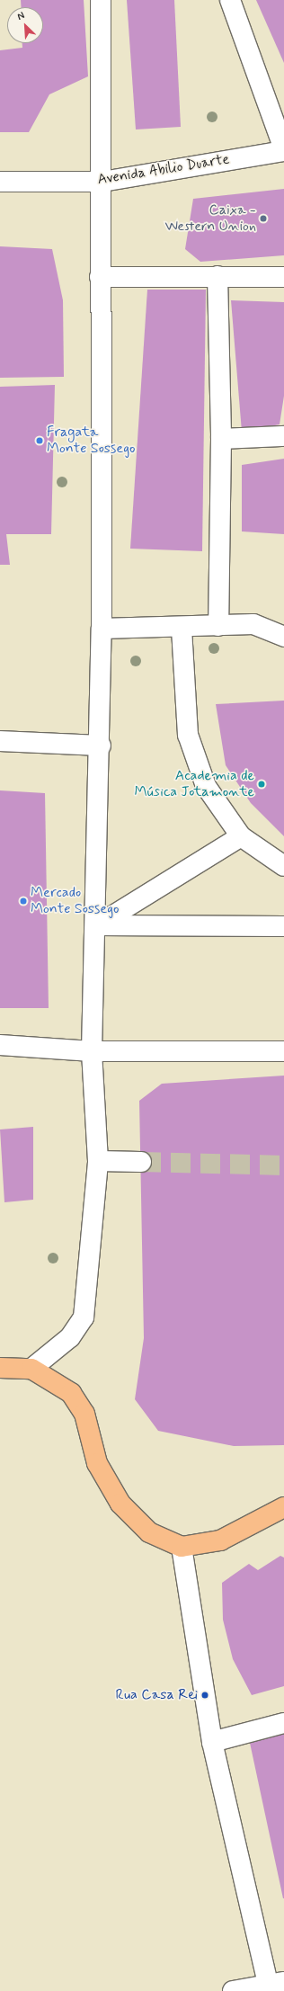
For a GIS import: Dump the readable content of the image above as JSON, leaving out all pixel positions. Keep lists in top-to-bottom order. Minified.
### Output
{"streets":{"street":["Avenida Abilio Duarte"]},"places":["Caixa - Western Union","Fragata Monte Sossego","Academia de Música Jotamonte","Mercado Monte Sossego","Rua Casa Rei"],"north":"top left"}
